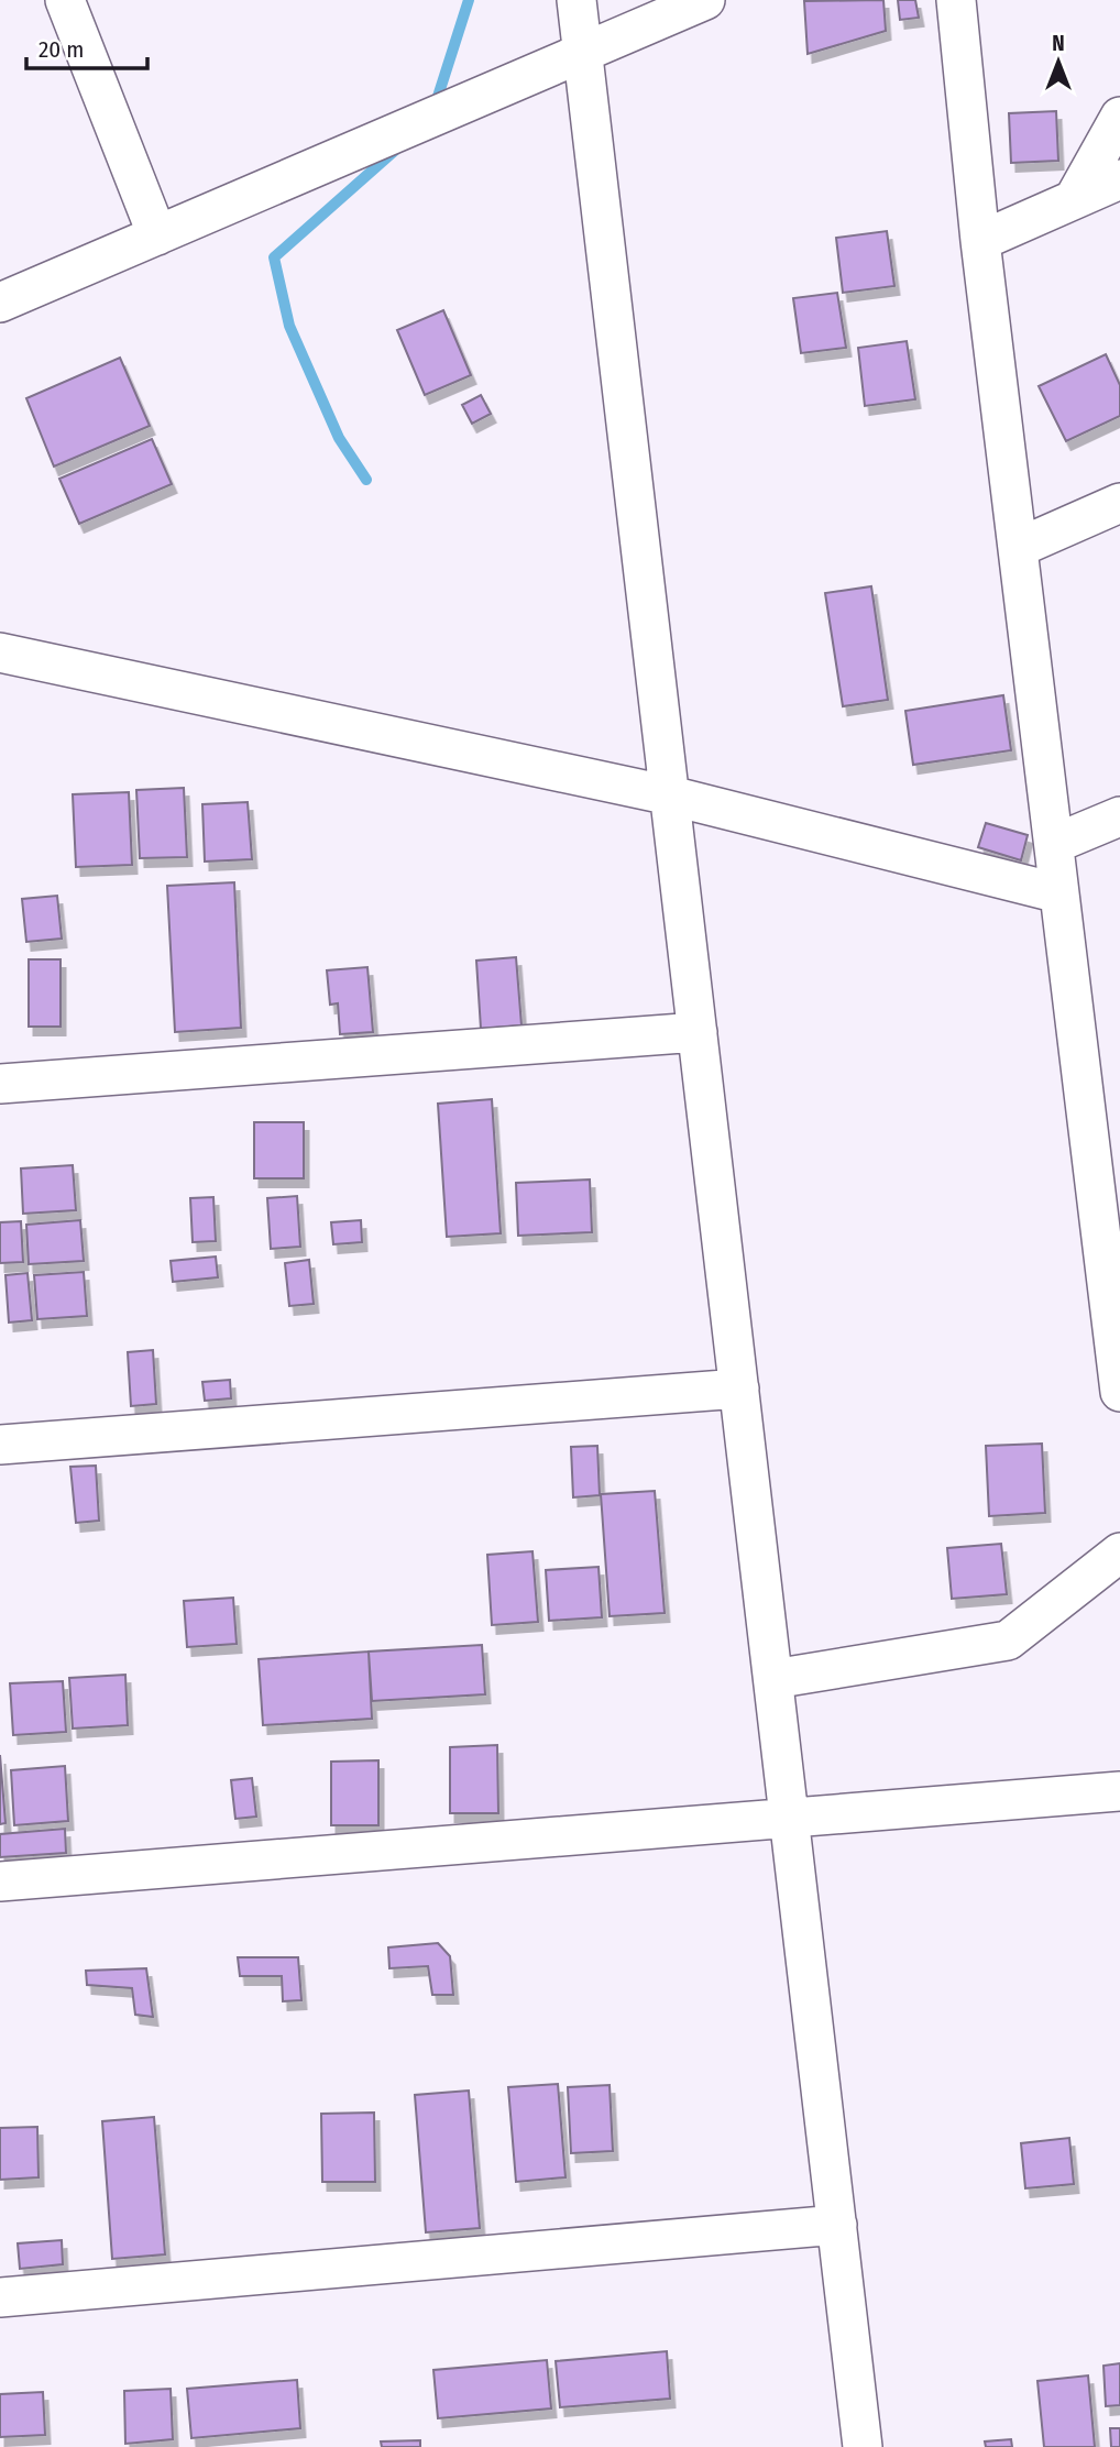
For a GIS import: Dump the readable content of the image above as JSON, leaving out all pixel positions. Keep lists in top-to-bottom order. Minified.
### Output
{"scale_bar":"20 m","north":"top"}
